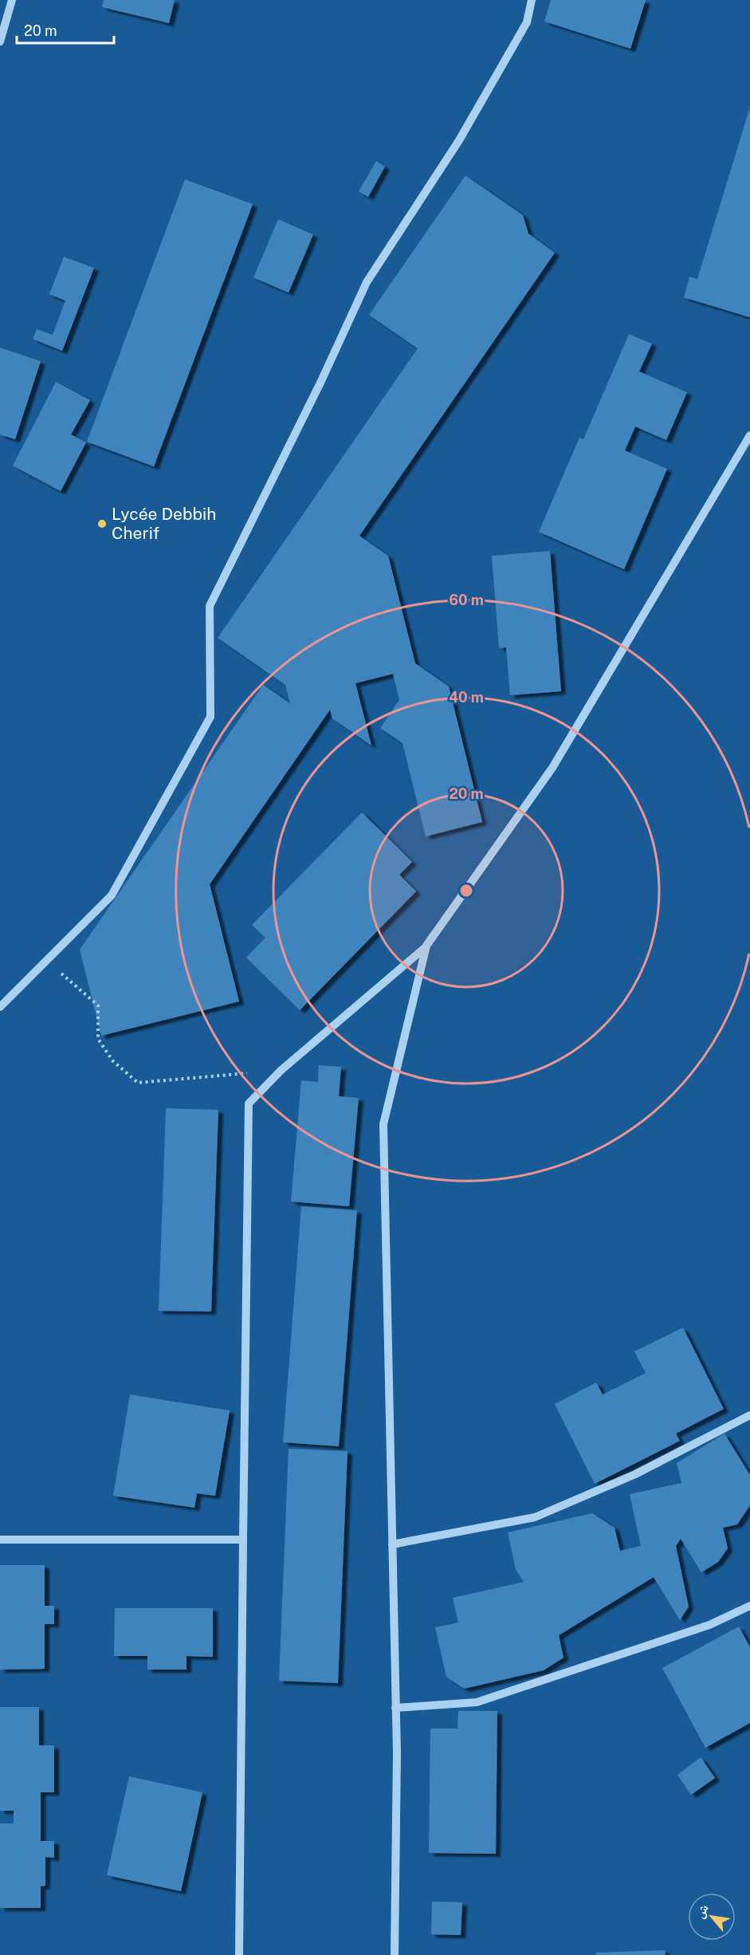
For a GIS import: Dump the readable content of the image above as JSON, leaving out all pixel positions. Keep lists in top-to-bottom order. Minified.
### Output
{"places":["Lycée Debbih Cherif"],"scale_bar":"20 m","north":"top left","rings":["60 m","40 m","20 m"]}
